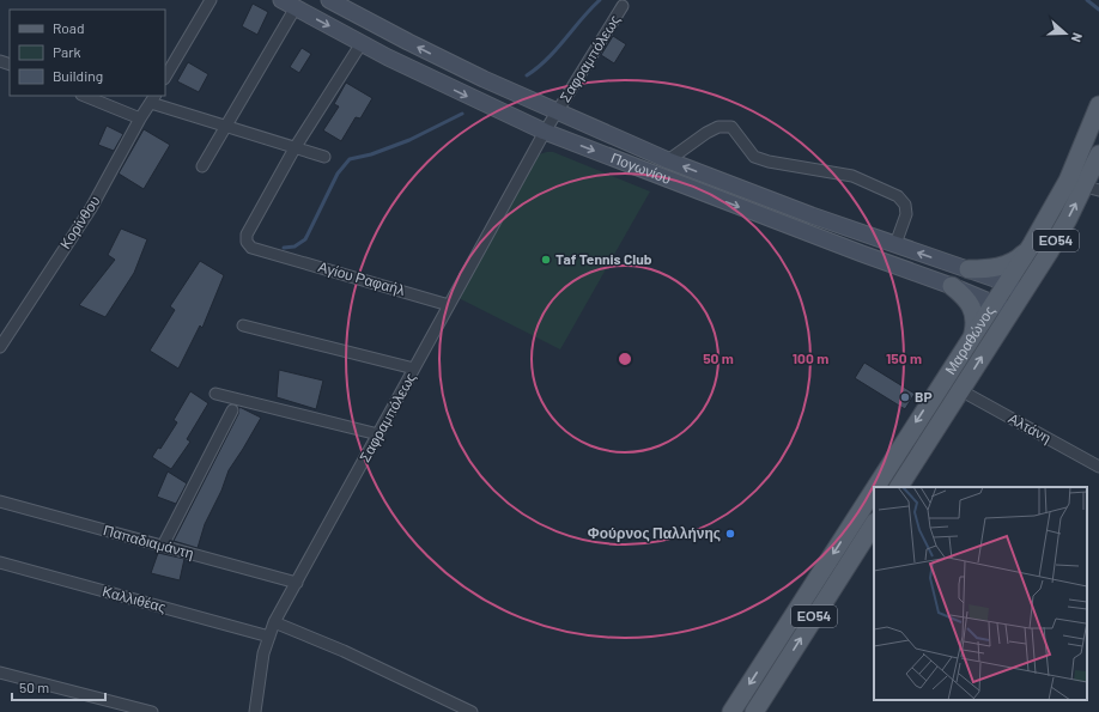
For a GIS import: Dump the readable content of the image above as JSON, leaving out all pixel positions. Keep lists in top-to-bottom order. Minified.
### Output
{"streets":{"main road":["Πογωνίου","ΕΟ54","Μαραθώνος"],"street":["Σαφραμπόλεως","Κορίνθου","Αγίου Ραφαήλ","Αλτάνη","Παπαδιαμάντη","Καλλιθέας"]},"crossings":[["Σαφραμπόλεως","Πογωνίου"],["Σαφραμπόλεως","Αγίου Ραφαήλ"],["Σαφραμπόλεως","Παπαδιαμάντη"],["Σαφραμπόλεως","Καλλιθέας"],["Πογωνίου","Μαραθώνος"],["Μαραθώνος","Αλτάνη"]],"places":["Taf Tennis Club","BP","Φούρνος Παλλήνης"],"legend":["Road","Park","Building"],"scale_bar":"50 m","north":"right","rings":["50 m","100 m","150 m"]}
